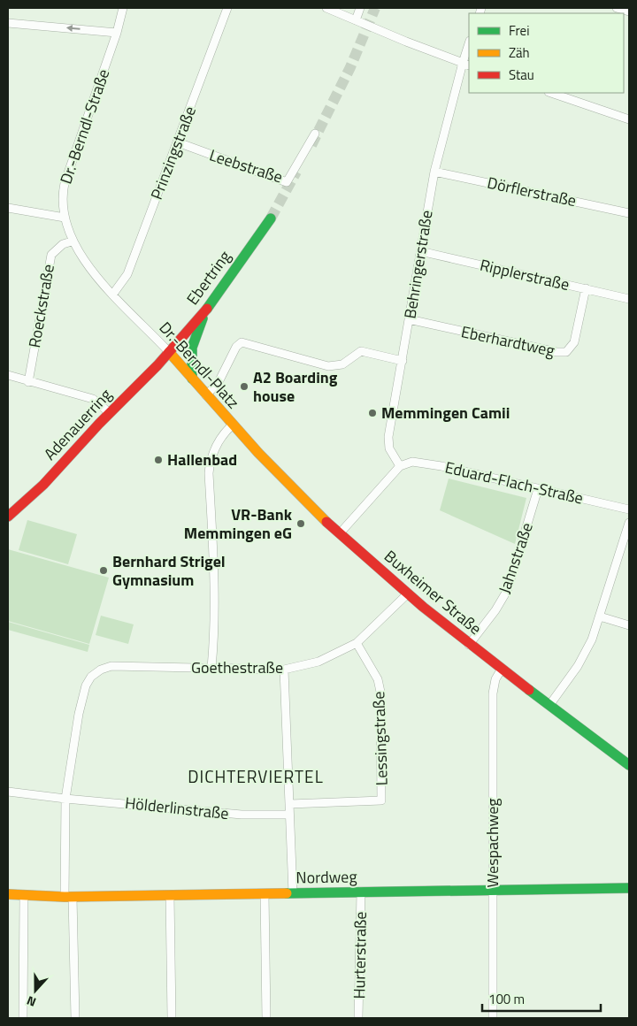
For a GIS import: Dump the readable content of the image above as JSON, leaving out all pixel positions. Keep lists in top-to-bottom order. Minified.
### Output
{"streets":{"main road":["Ebertring","Dr.-Berndl-Platz","Adenauerring","Buxheimer Straße","Nordweg"],"street":["Dr.-Berndl-Straße","Prinzingstraße","Leebstraße","Dörflerstraße","Behringerstraße","Ripplerstraße","Roeckstraße","Eberhardtweg","Eduard-Flach-Straße","Jahnstraße","Goethestraße","Lessingstraße","Hölderlinstraße","Wespachweg","Hurterstraße"]},"crossings":[["Dr.-Berndl-Straße","Prinzingstraße"],["Dr.-Berndl-Straße","Roeckstraße"],["Dr.-Berndl-Straße","Dr.-Berndl-Platz"],["Prinzingstraße","Leebstraße"],["Dörflerstraße","Behringerstraße"],["Behringerstraße","Ripplerstraße"],["Behringerstraße","Eberhardtweg"],["Behringerstraße","Eduard-Flach-Straße"],["Ripplerstraße","Eberhardtweg"],["Ebertring","Dr.-Berndl-Platz"],["Ebertring","Adenauerring"],["Dr.-Berndl-Platz","Adenauerring"],["Dr.-Berndl-Platz","Buxheimer Straße"],["Eduard-Flach-Straße","Jahnstraße"],["Jahnstraße","Buxheimer Straße"],["Buxheimer Straße","Goethestraße"],["Buxheimer Straße","Wespachweg"],["Goethestraße","Lessingstraße"],["Goethestraße","Hölderlinstraße"],["Goethestraße","Nordweg"],["Wespachweg","Nordweg"],["Nordweg","Hurterstraße"]],"districts":["DICHTERVIERTEL"],"places":["A2 Boarding house","Memmingen Camii","Hallenbad","VR-Bank Memmingen eG","Bernhard Strigel Gymnasium"],"legend":["Frei","Zäh","Stau"],"scale_bar":"100 m","north":"bottom"}
